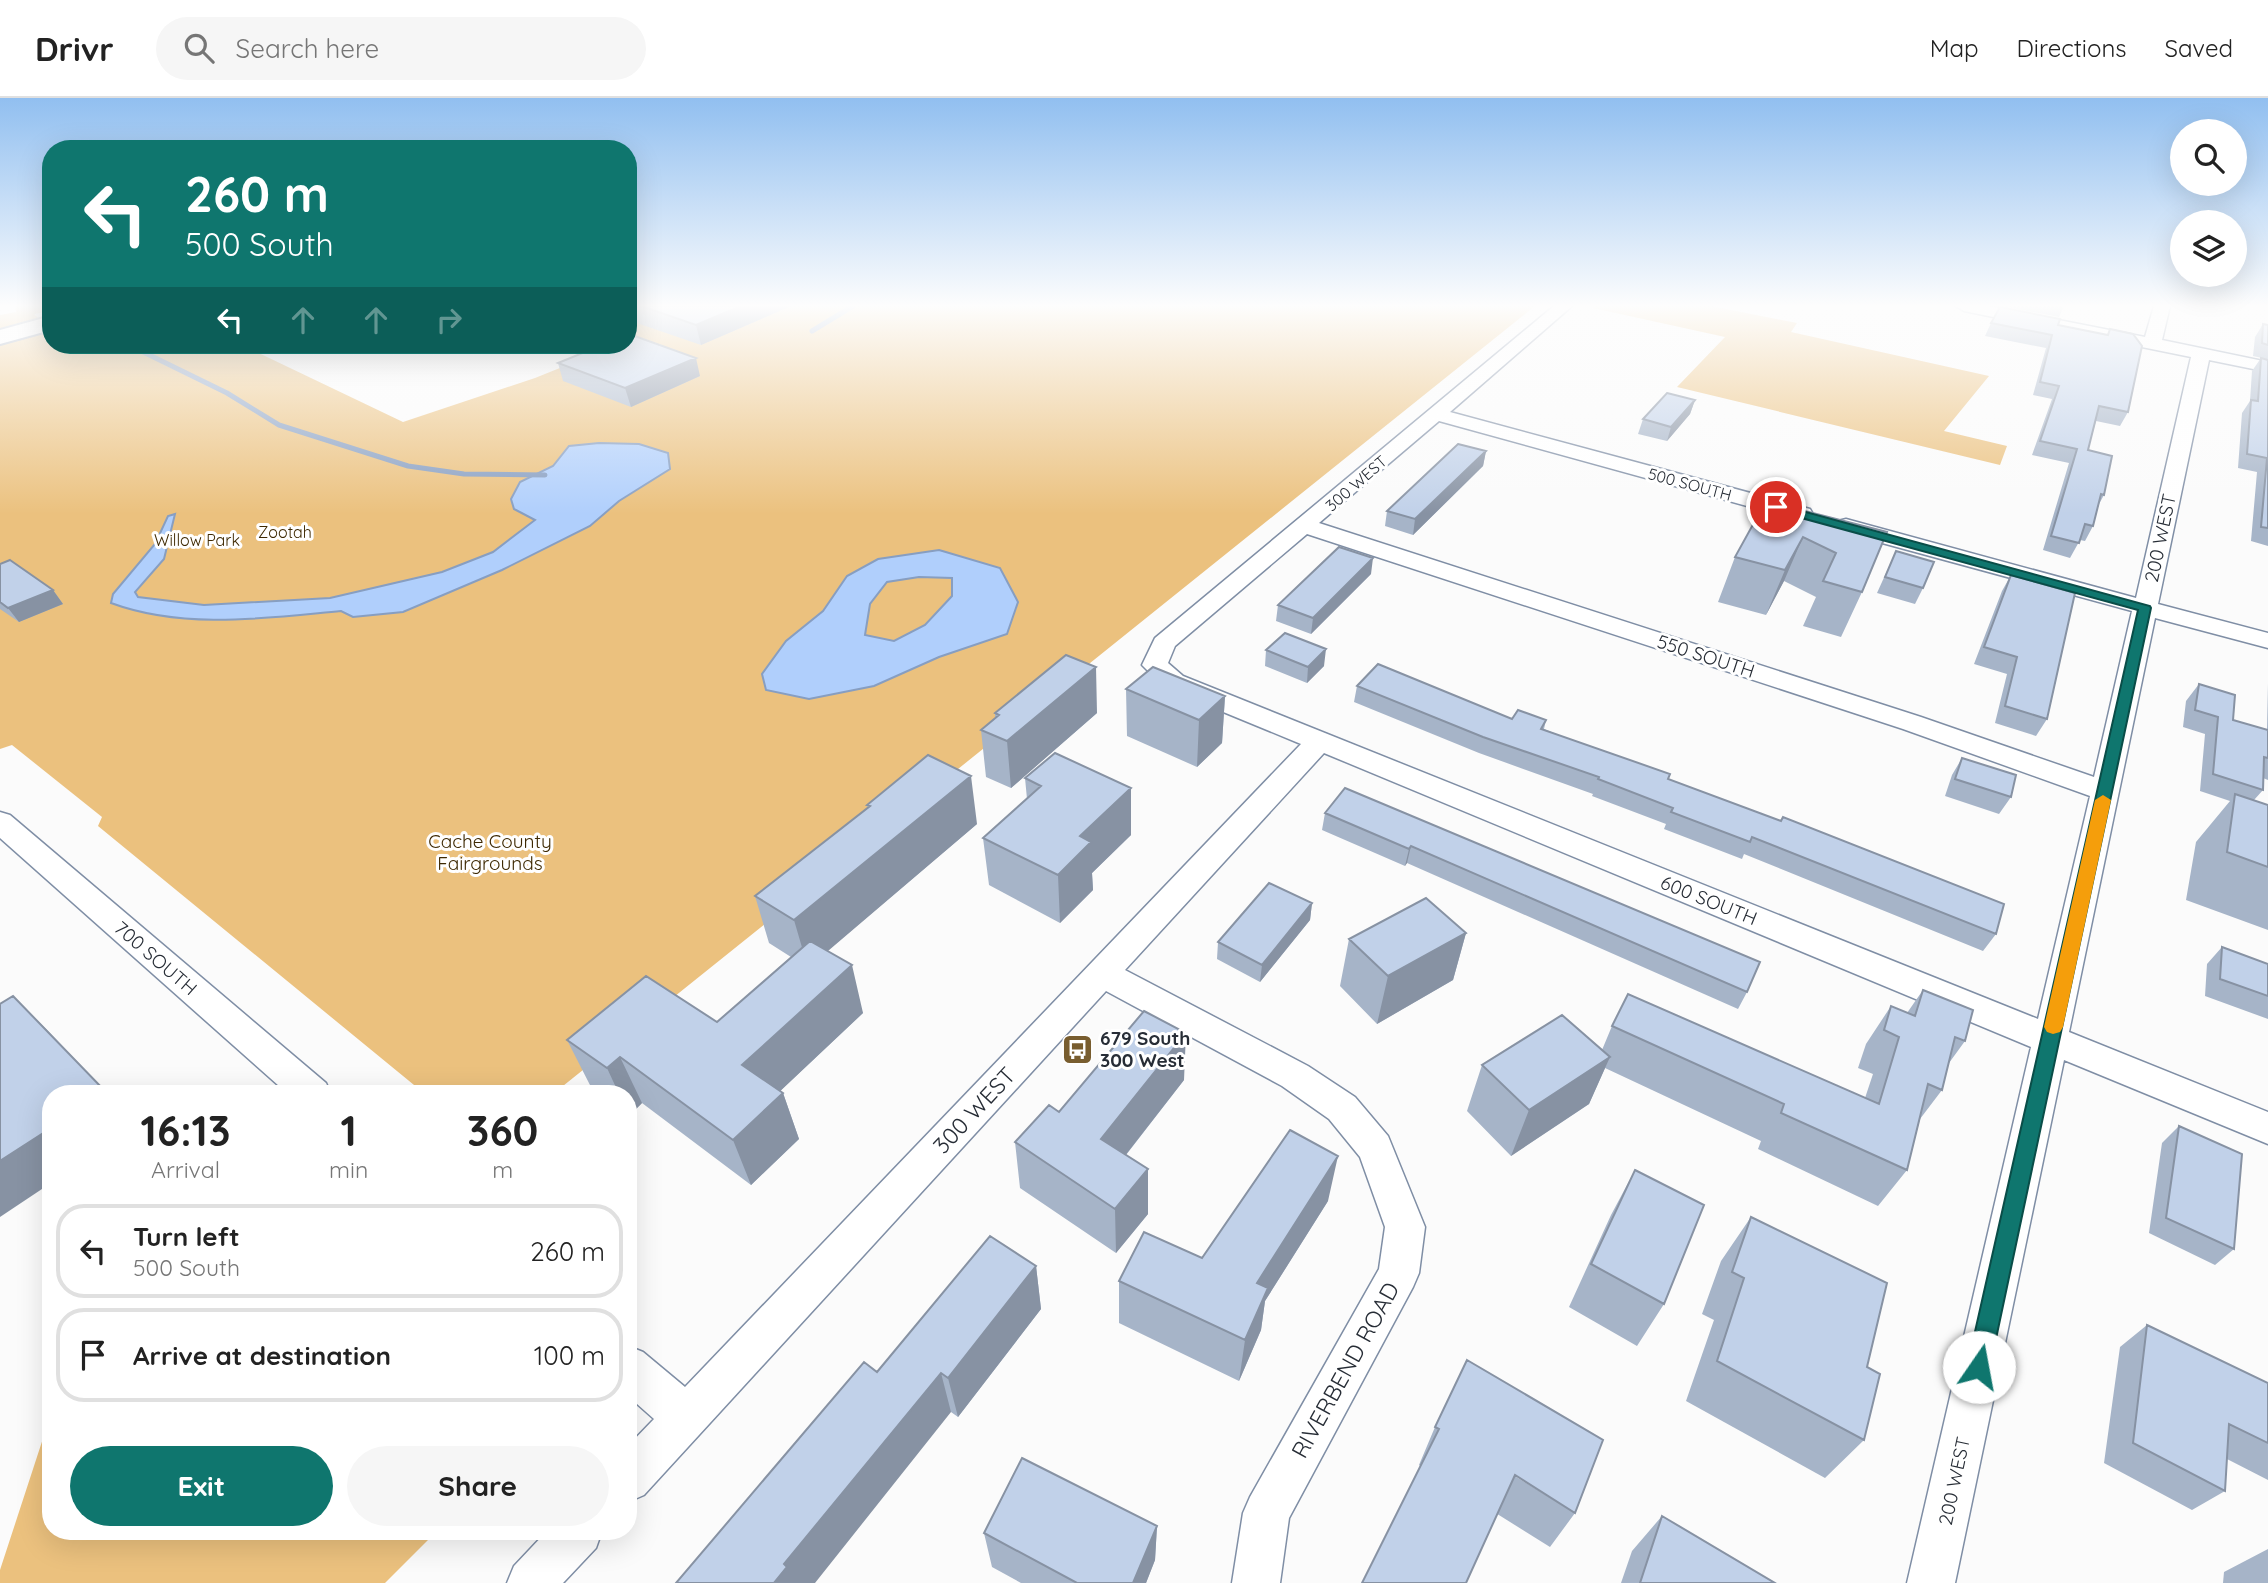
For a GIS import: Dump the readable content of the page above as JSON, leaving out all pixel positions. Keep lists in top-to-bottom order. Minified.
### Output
{"streets":{"street":["300 WEST","500 SOUTH","200 WEST","550 SOUTH","600 SOUTH","700 SOUTH","RIVERBEND ROAD"]},"crossings":[["300 WEST","500 SOUTH"],["300 WEST","550 SOUTH"],["300 WEST","600 SOUTH"],["300 WEST","RIVERBEND ROAD"],["500 SOUTH","200 WEST"],["200 WEST","550 SOUTH"],["200 WEST","600 SOUTH"]],"parks":["Zootah","Willow Park","Cache County Fairgrounds"],"places":{"bus stop":["679 South 300 West"]},"page":{"header":"Drivr","search":"Search here","nav":["Map","Directions","Saved"],"turn":["260 m","500 South"],"eta":["16:13","Arrival","1","min","360","m"],"list":[{"name":"Turn left","note":"500 South","value":"260 m"},{"name":"Arrive at destination","value":"100 m"}],"buttons":["Exit","Share"]}}
